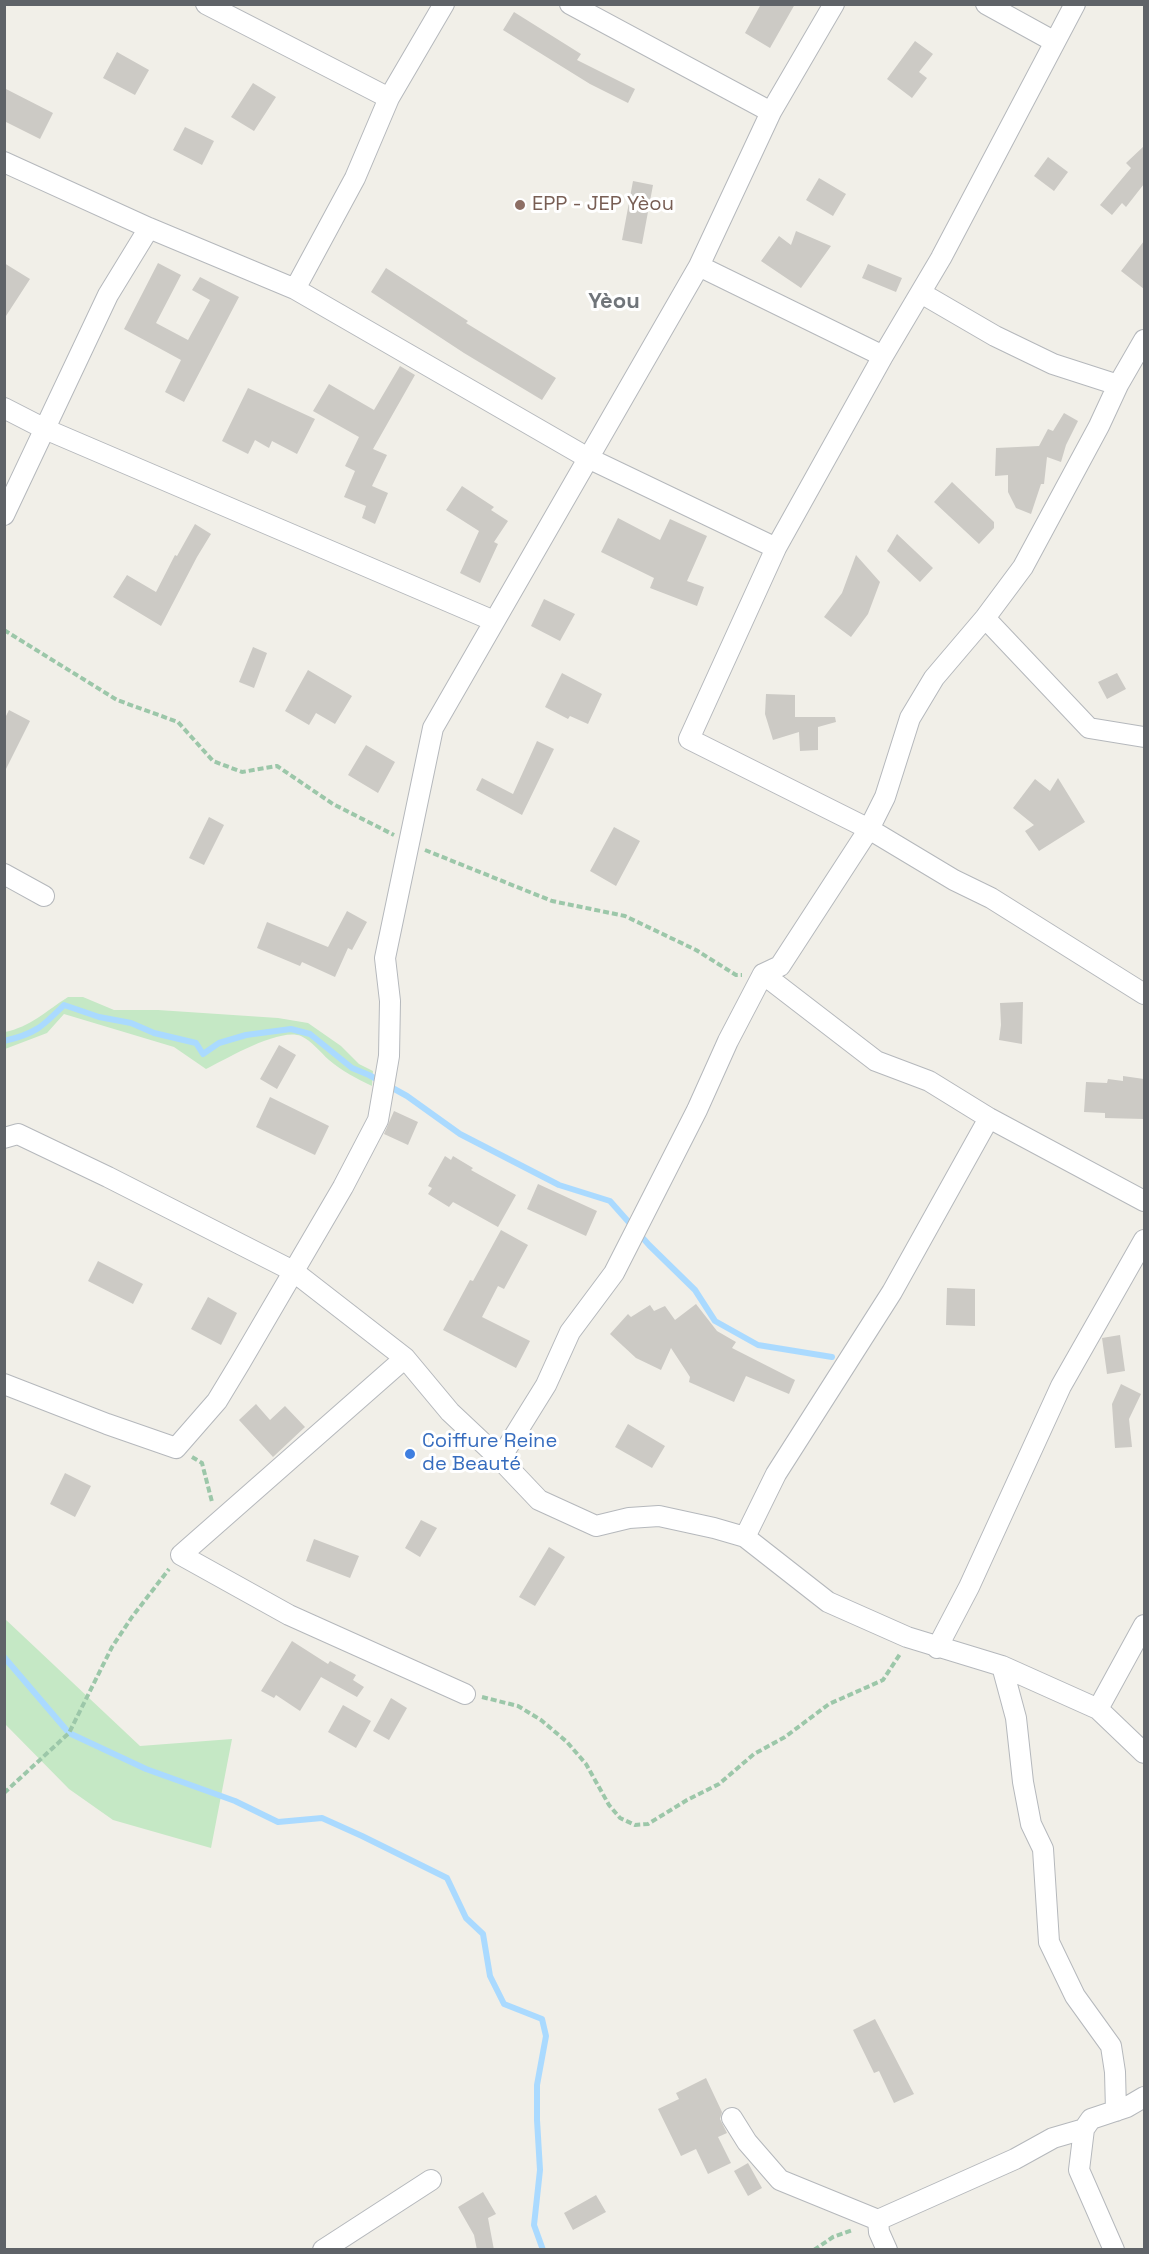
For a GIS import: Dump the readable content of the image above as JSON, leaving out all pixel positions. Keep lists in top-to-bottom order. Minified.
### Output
{"districts":["Yèou"],"places":["EPP - JEP Yèou","Coiffure Reine de Beauté"]}
